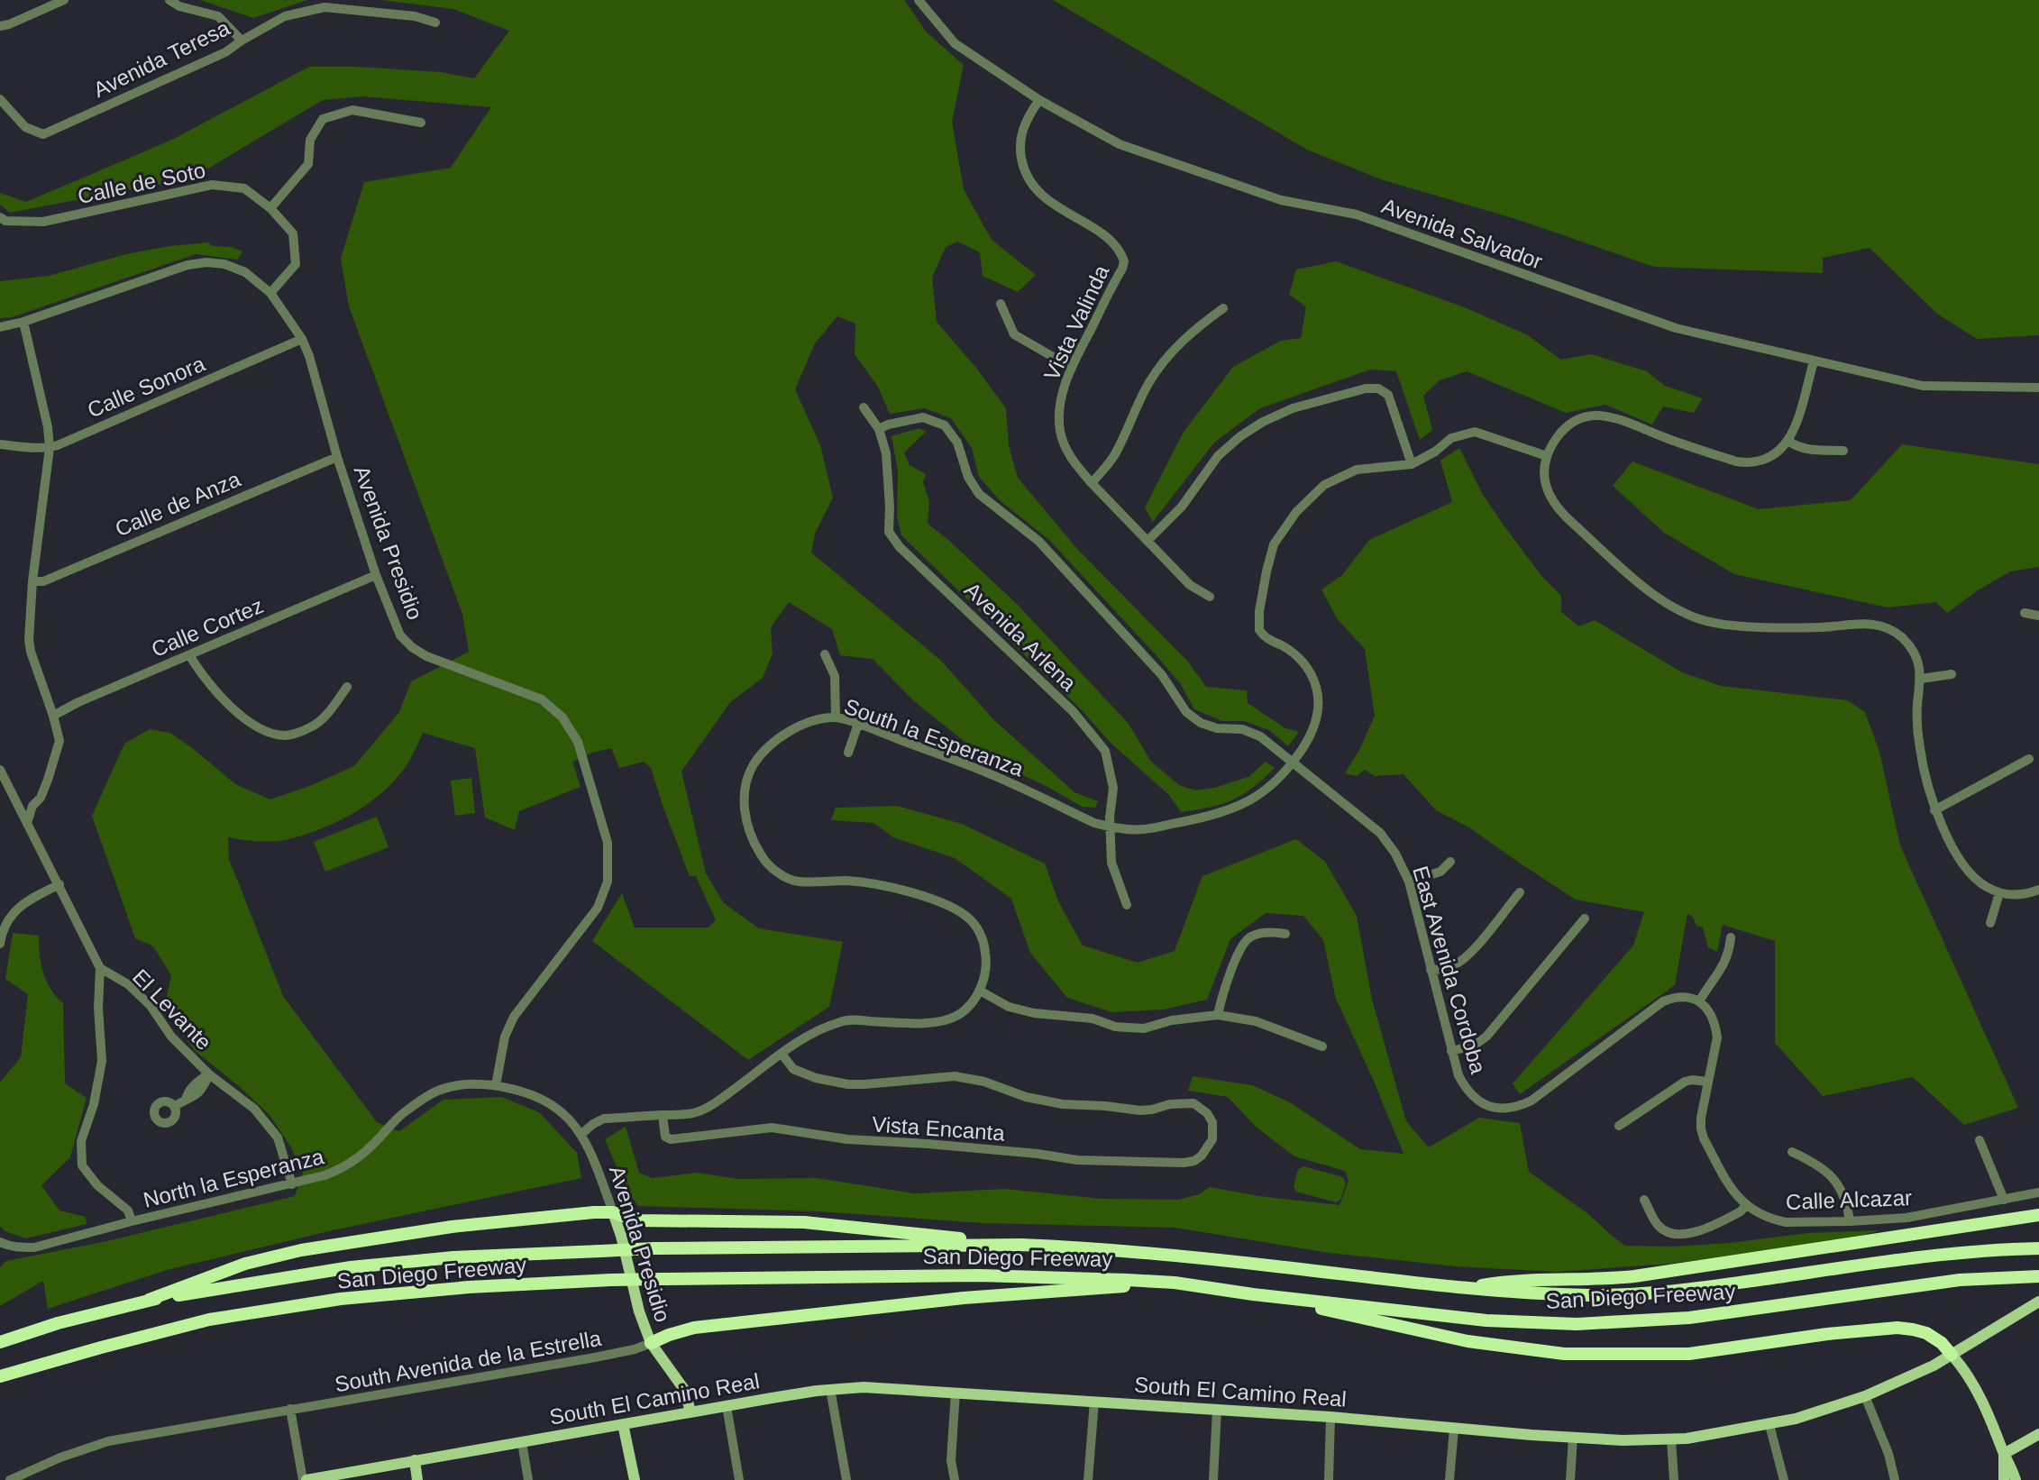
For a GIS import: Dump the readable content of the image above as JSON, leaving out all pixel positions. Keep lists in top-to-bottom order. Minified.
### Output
{"streets":{"highway":["San Diego Freeway"],"main road":["Avenida Presidio","South El Camino Real"],"street":["Avenida Teresa","Calle de Soto","Avenida Salvador","Vista Valinda","Calle Sonora","Calle de Anza","Calle Cortez","Avenida Arlena","South la Esperanza","East Avenida Cordoba","El Levante","Vista Encanta","North la Esperanza","Calle Alcazar","South Avenida de la Estrella"]},"crossings":[["Calle de Soto","Avenida Presidio"],["Avenida Salvador","Vista Valinda"],["Calle Sonora","Avenida Presidio"],["Calle de Anza","Avenida Presidio"],["Avenida Presidio","Calle Cortez"],["Avenida Presidio","North la Esperanza"],["Avenida Presidio","South Avenida de la Estrella"],["Avenida Presidio","South El Camino Real"],["Avenida Arlena","South la Esperanza"],["Avenida Arlena","East Avenida Cordoba"],["South la Esperanza","East Avenida Cordoba"],["El Levante","North la Esperanza"]]}
